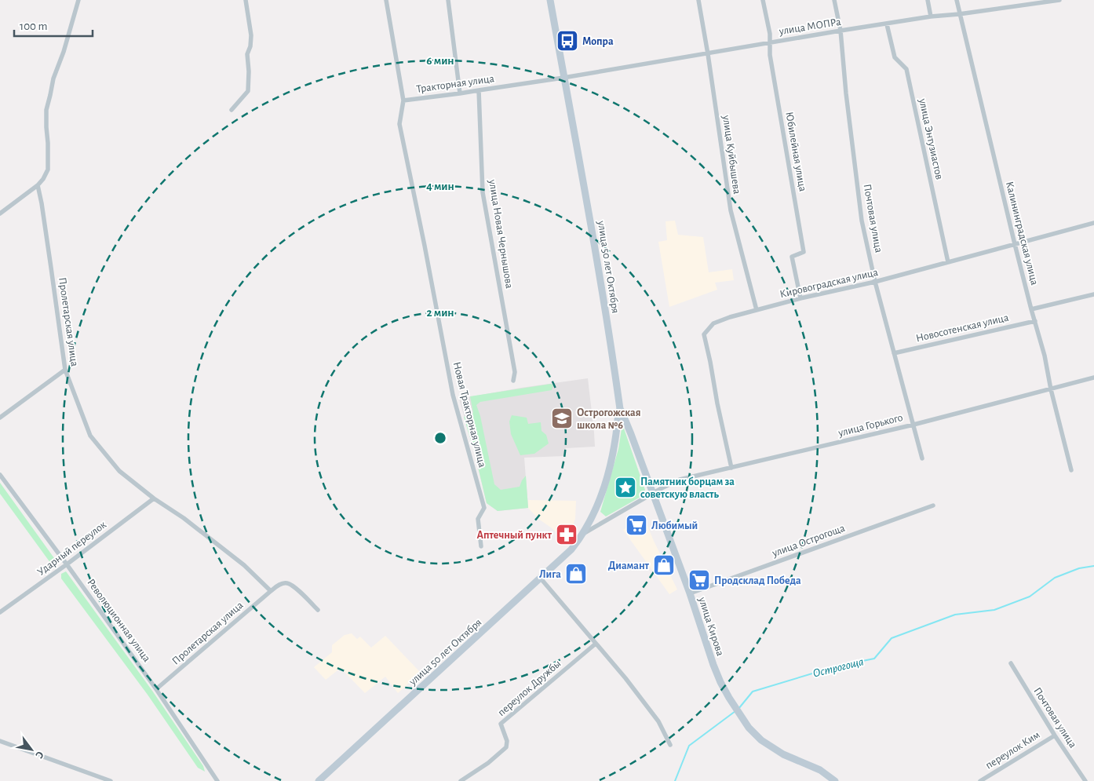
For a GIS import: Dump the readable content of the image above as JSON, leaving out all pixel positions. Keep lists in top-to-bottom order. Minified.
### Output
{"streets":{"main road":["улица 50 лет Октября","улица Кирова"],"street":["улица МОПРа","Тракторная улица","улица Энтузиастов","Юбилейная улица","улица Куйбышева","Почтовая улица","Калининградская улица","улица Новая Чернышова","Кировоградская улица","Пролетарская улица","Новосотенская улица","Новая Тракторная улица","улица Горького","улица Острогоща","Ударный переулок","Революционная улица","переулок Дружбы","переулок Ким"]},"crossings":[["улица МОПРа","Тракторная улица"],["улица МОПРа","улица Энтузиастов"],["улица МОПРа","Юбилейная улица"],["улица МОПРа","улица Куйбышева"],["улица МОПРа","Почтовая улица"],["улица МОПРа","Калининградская улица"],["улица МОПРа","улица 50 лет Октября"],["Тракторная улица","улица Новая Чернышова"],["Тракторная улица","улица 50 лет Октября"],["Тракторная улица","Новая Тракторная улица"],["улица Энтузиастов","Кировоградская улица"],["Юбилейная улица","Кировоградская улица"],["улица Куйбышева","Кировоградская улица"],["Почтовая улица","Кировоградская улица"],["Почтовая улица","Новосотенская улица"],["Почтовая улица","улица Горького"],["Почтовая улица","переулок Ким"],["Калининградская улица","Кировоградская улица"],["Калининградская улица","Новосотенская улица"],["Калининградская улица","улица Горького"],["улица 50 лет Октября","улица Горького"],["улица 50 лет Октября","улица Кирова"],["Кировоградская улица","улица Горького"],["Пролетарская улица","Ударный переулок"],["Пролетарская улица","Революционная улица"],["улица Горького","улица Кирова"],["улица Острогоща","улица Кирова"],["Ударный переулок","Революционная улица"]],"water":["Острогоща"],"places":{"bus stop":["Мопра"],"school or university":["Острогожская школа №6"],"place":["Памятник борцам за советскую власть"],"supermarket":["Любимый","Продсклад Победа"],"pharmacy":["Аптечный пункт"],"shop":["Диамант","Лига"]},"scale_bar":"100 m","north":"bottom right","rings":["6 мин","4 мин","2 мин"]}
